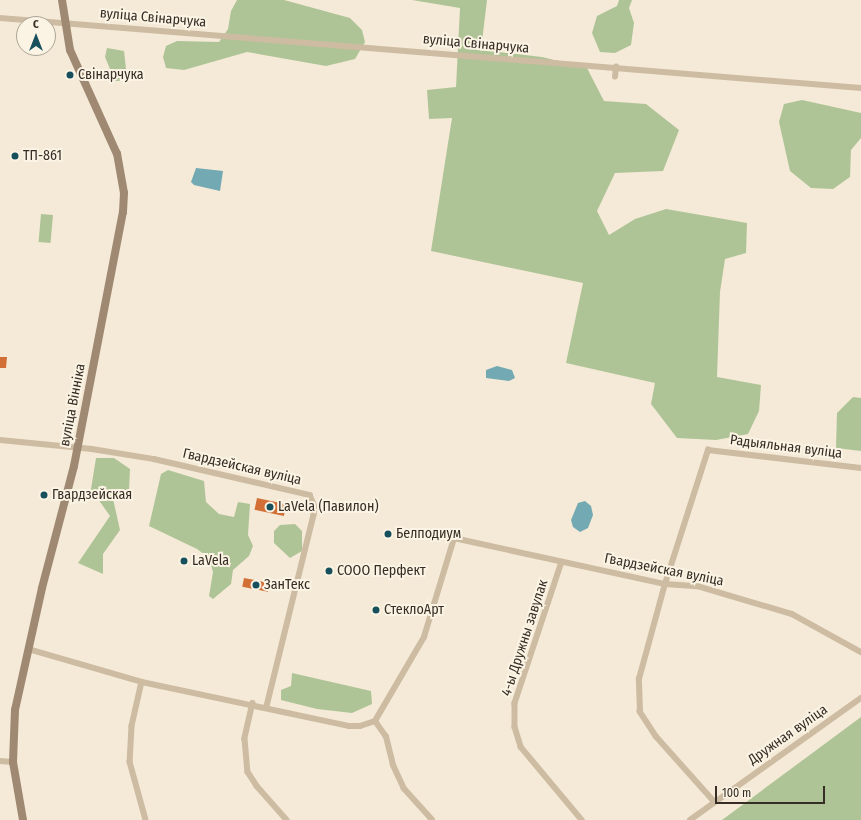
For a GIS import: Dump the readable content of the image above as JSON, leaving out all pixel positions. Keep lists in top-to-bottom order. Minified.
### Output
{"streets":{"street":["вуліца Свінарчука","вуліца Вінніка","Радыяльная вуліца","Гвардзейская вуліца","4-ы Дружны завулак","Дружная вуліца"]},"crossings":[["вуліца Свінарчука","вуліца Вінніка"],["вуліца Вінніка","Гвардзейская вуліца"],["Радыяльная вуліца","Гвардзейская вуліца"],["Гвардзейская вуліца","4-ы Дружны завулак"]],"places":["Свінарчука","ТП-861","Гвардзейская","LaVela (Павилон)","Белподиум","LaVela","СООО Перфект","ЗанТекс","СтеклоАрт"],"scale_bar":"100 m","north":"top"}
